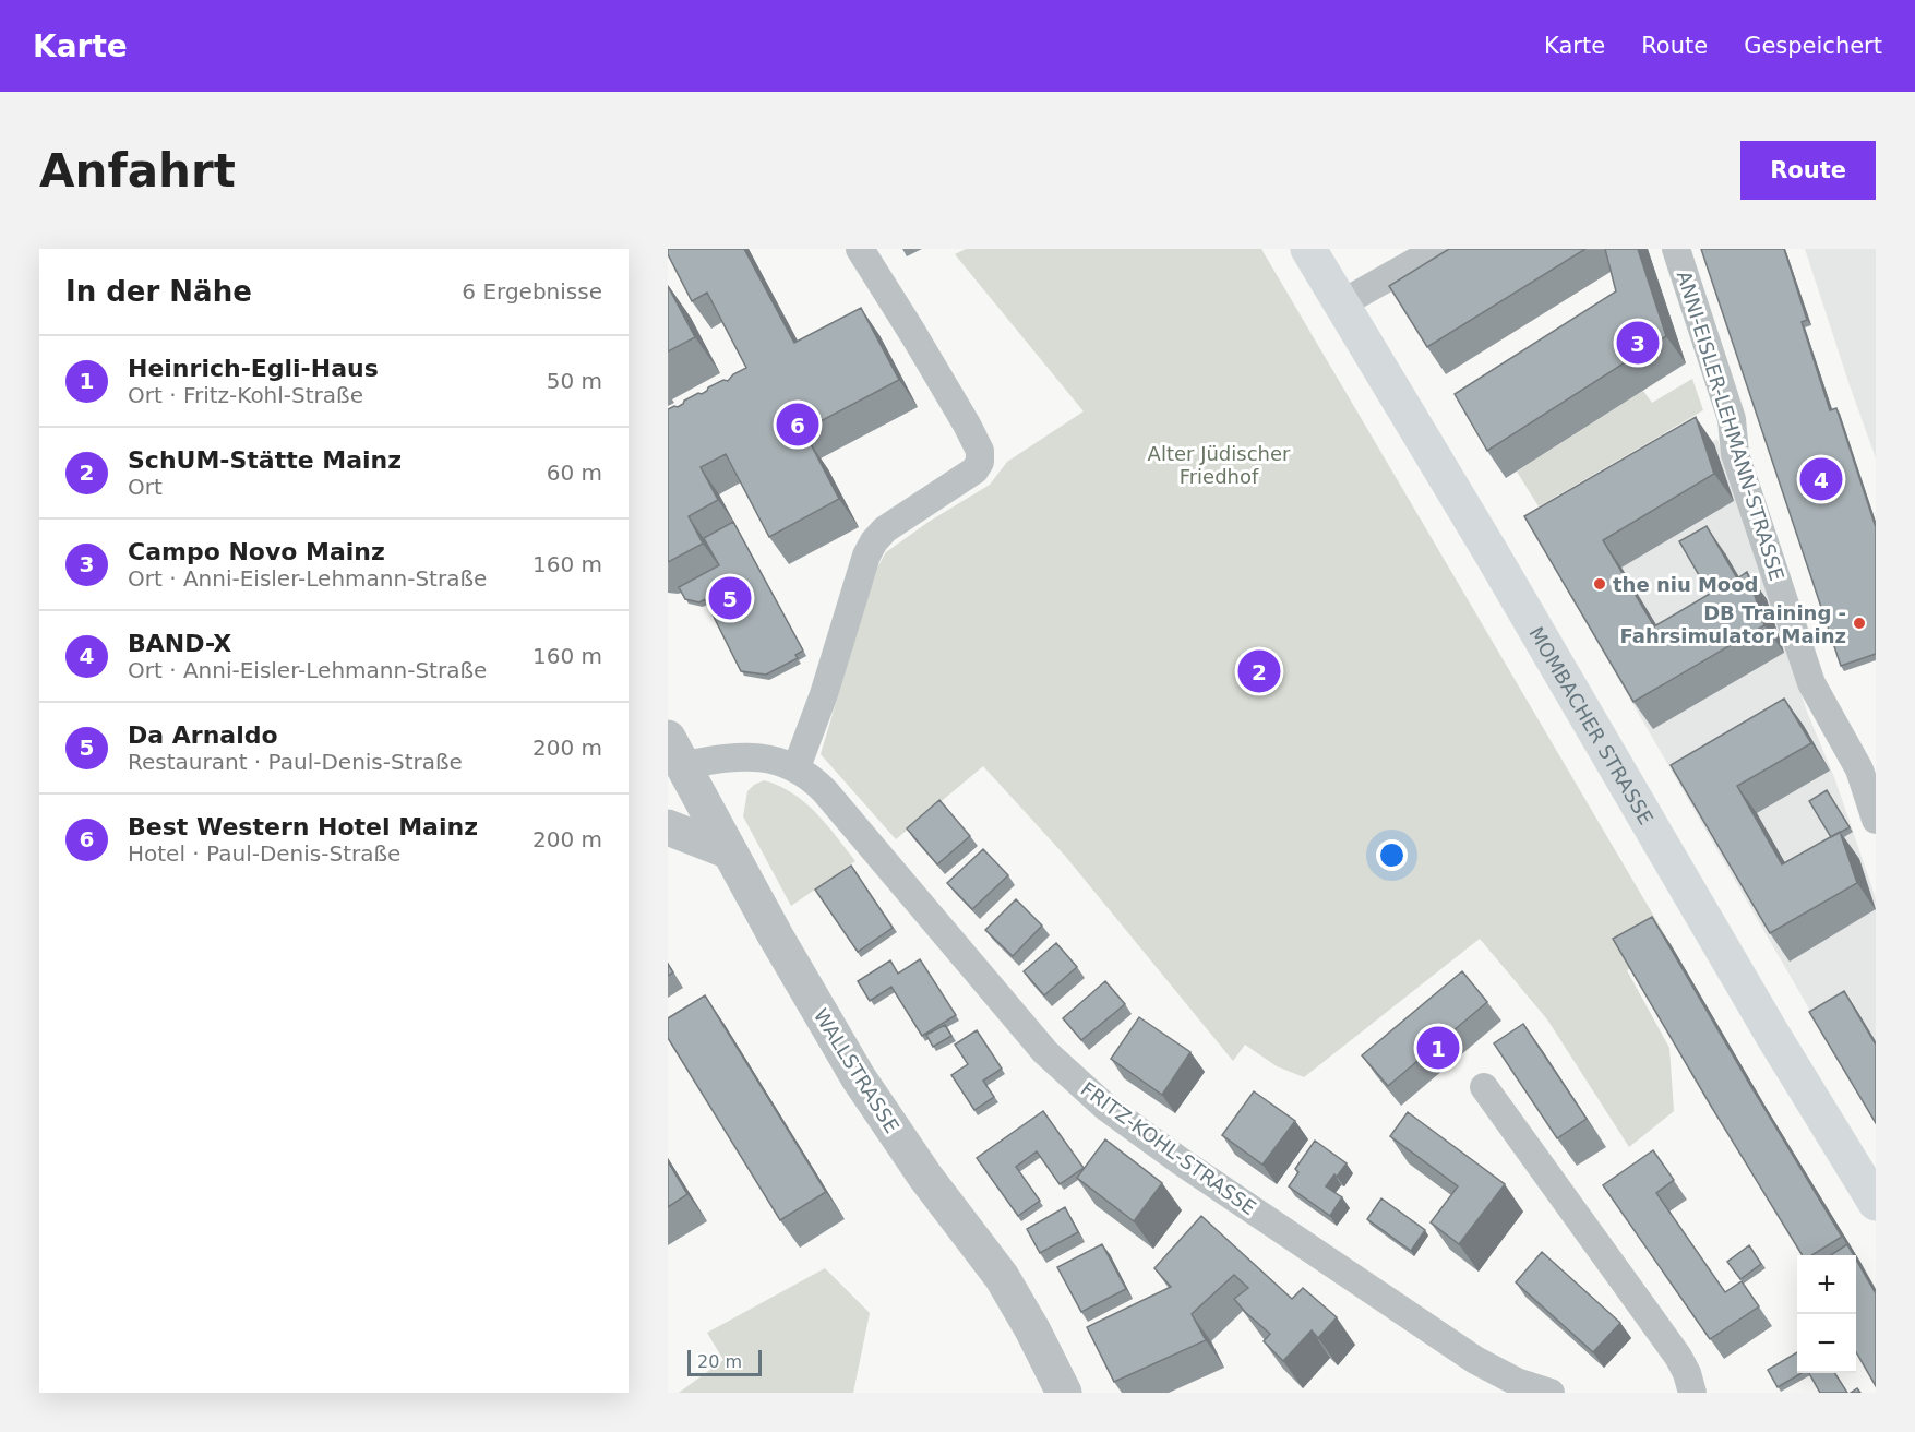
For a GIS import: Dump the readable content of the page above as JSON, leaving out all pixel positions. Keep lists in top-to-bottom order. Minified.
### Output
{"streets":{"main road":["MOMBACHER STRASSE"],"street":["ANNI-EISLER-LEHMANN-STRASSE","WALLSTRASSE","FRITZ-KOHL-STRASSE"]},"crossings":[["WALLSTRASSE","FRITZ-KOHL-STRASSE"]],"parks":["Alter Jüdischer Friedhof"],"places":["the niu Mood","DB Training - Fahrsimulator Mainz"],"scale_bar":"20 m","page":{"header":"Karte","nav":["Karte","Route","Gespeichert"],"buttons":"Route","title":"Anfahrt","heading":["In der Nähe","6 Ergebnisse"],"pins":["3","6","4","5","2","1"],"list":[{"mark":"1","name":"Heinrich-Egli-Haus","note":"Ort · Fritz-Kohl-Straße","value":"50 m"},{"mark":"2","name":"SchUM-Stätte Mainz","note":"Ort","value":"60 m"},{"mark":"3","name":"Campo Novo Mainz","note":"Ort · Anni-Eisler-Lehmann-Straße","value":"160 m"},{"mark":"4","name":"BAND-X","note":"Ort · Anni-Eisler-Lehmann-Straße","value":"160 m"},{"mark":"5","name":"Da Arnaldo","note":"Restaurant · Paul-Denis-Straße","value":"200 m"},{"mark":"6","name":"Best Western Hotel Mainz","note":"Hotel · Paul-Denis-Straße","value":"200 m"}],"map_buttons":["+","−"],"scale":"20 m"}}
